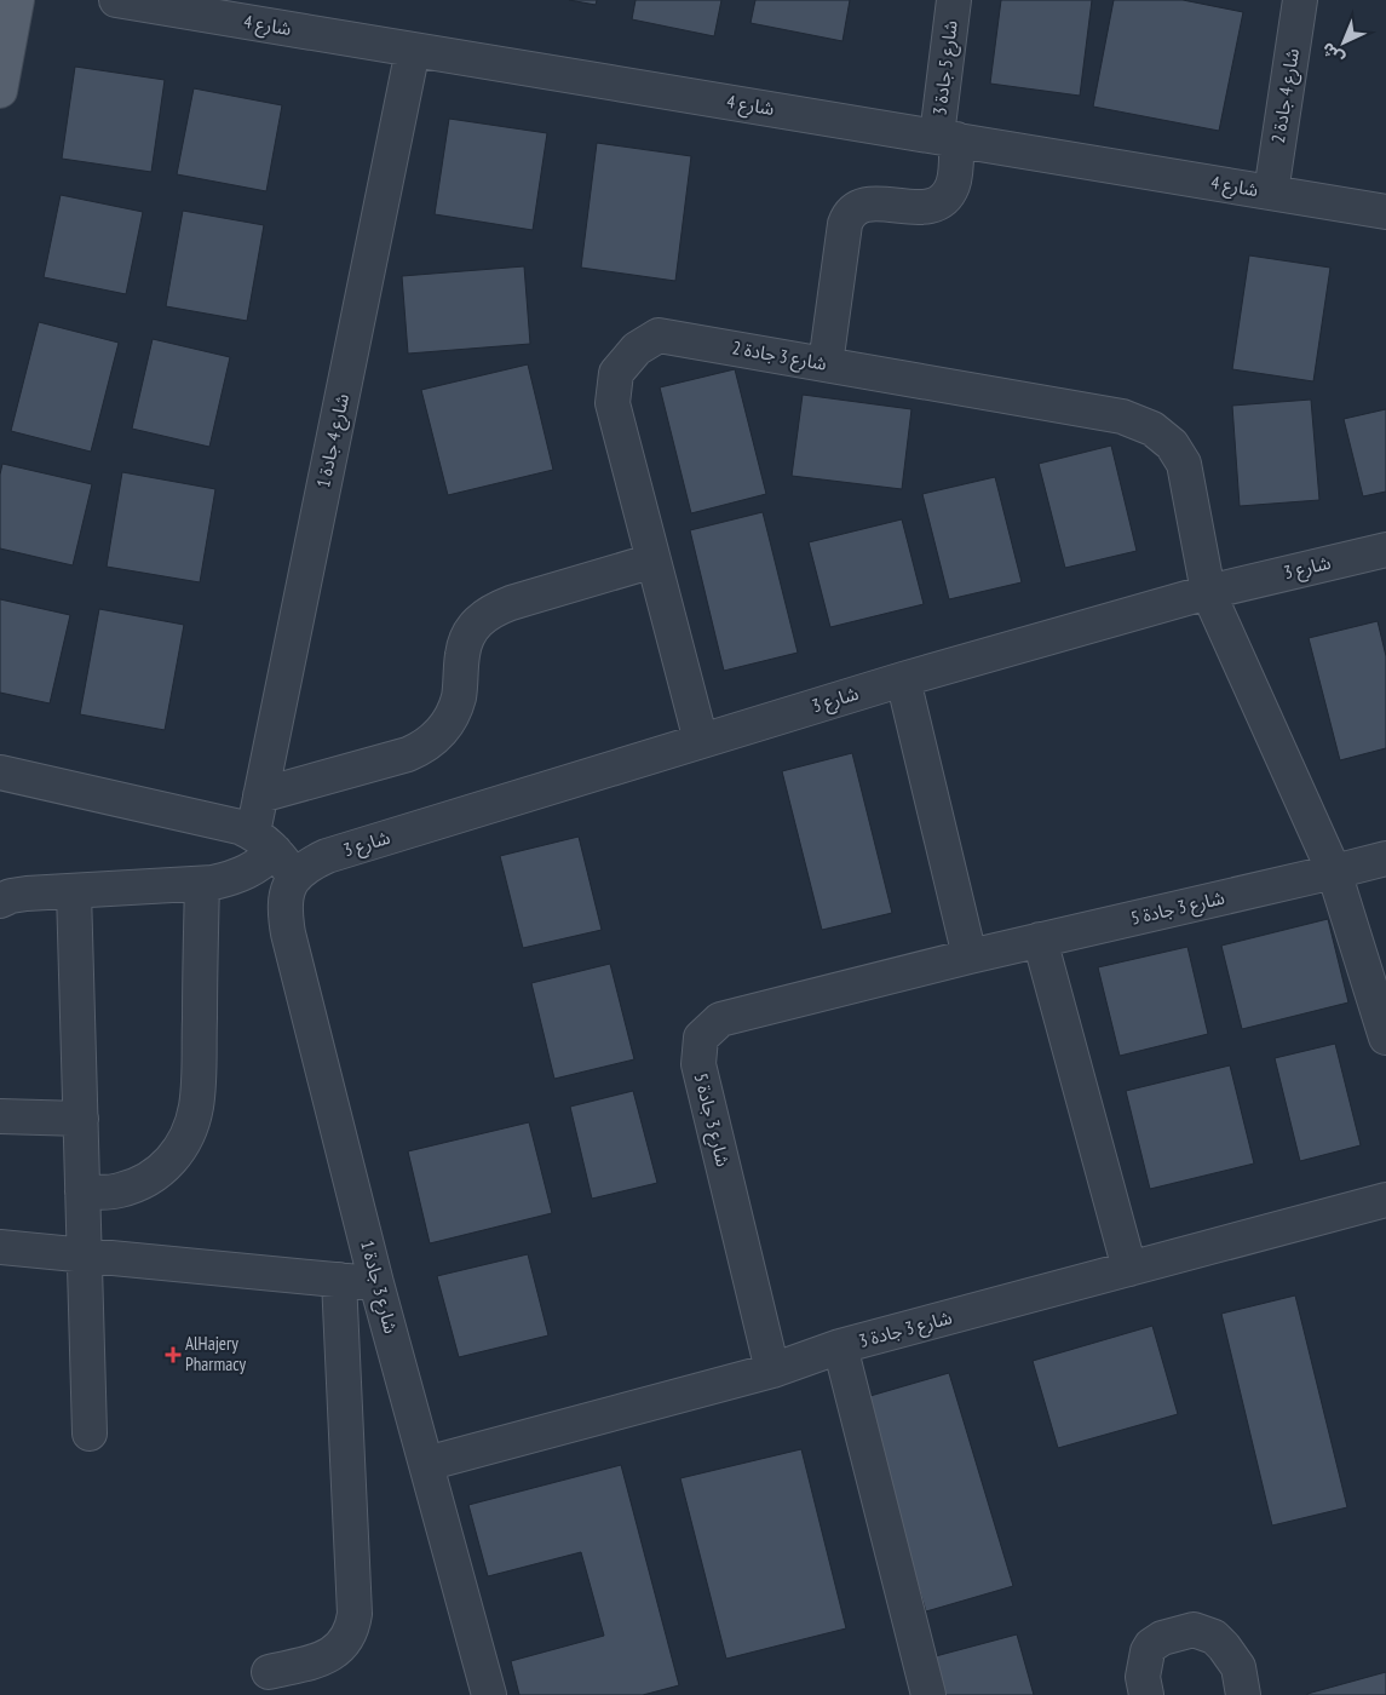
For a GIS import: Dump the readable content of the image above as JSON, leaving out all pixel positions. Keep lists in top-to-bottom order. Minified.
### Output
{"streets":{"street":["شارع 4","شارع 5 جادة 3","شارع 4 جادة 2","شارع 3 جادة 2","شارع 4 جادة 1","شارع 3","شارع 3 جادة 5","شارع 3 جادة 1","شارع 3 جادة 3"]},"crossings":[["شارع 4","شارع 5 جادة 3"],["شارع 4","شارع 4 جادة 2"],["شارع 4","شارع 4 جادة 1"],["شارع 5 جادة 3","شارع 3 جادة 2"],["شارع 3 جادة 2","شارع 3"],["شارع 3 جادة 2","شارع 3 جادة 5"],["شارع 4 جادة 1","شارع 3"],["شارع 4 جادة 1","شارع 3 جادة 1"],["شارع 3","شارع 3 جادة 1"],["شارع 3 جادة 5","شارع 3 جادة 3"],["شارع 3 جادة 1","شارع 3 جادة 3"]],"places":{"health":["AlHajery Pharmacy"]},"north":"bottom left"}
